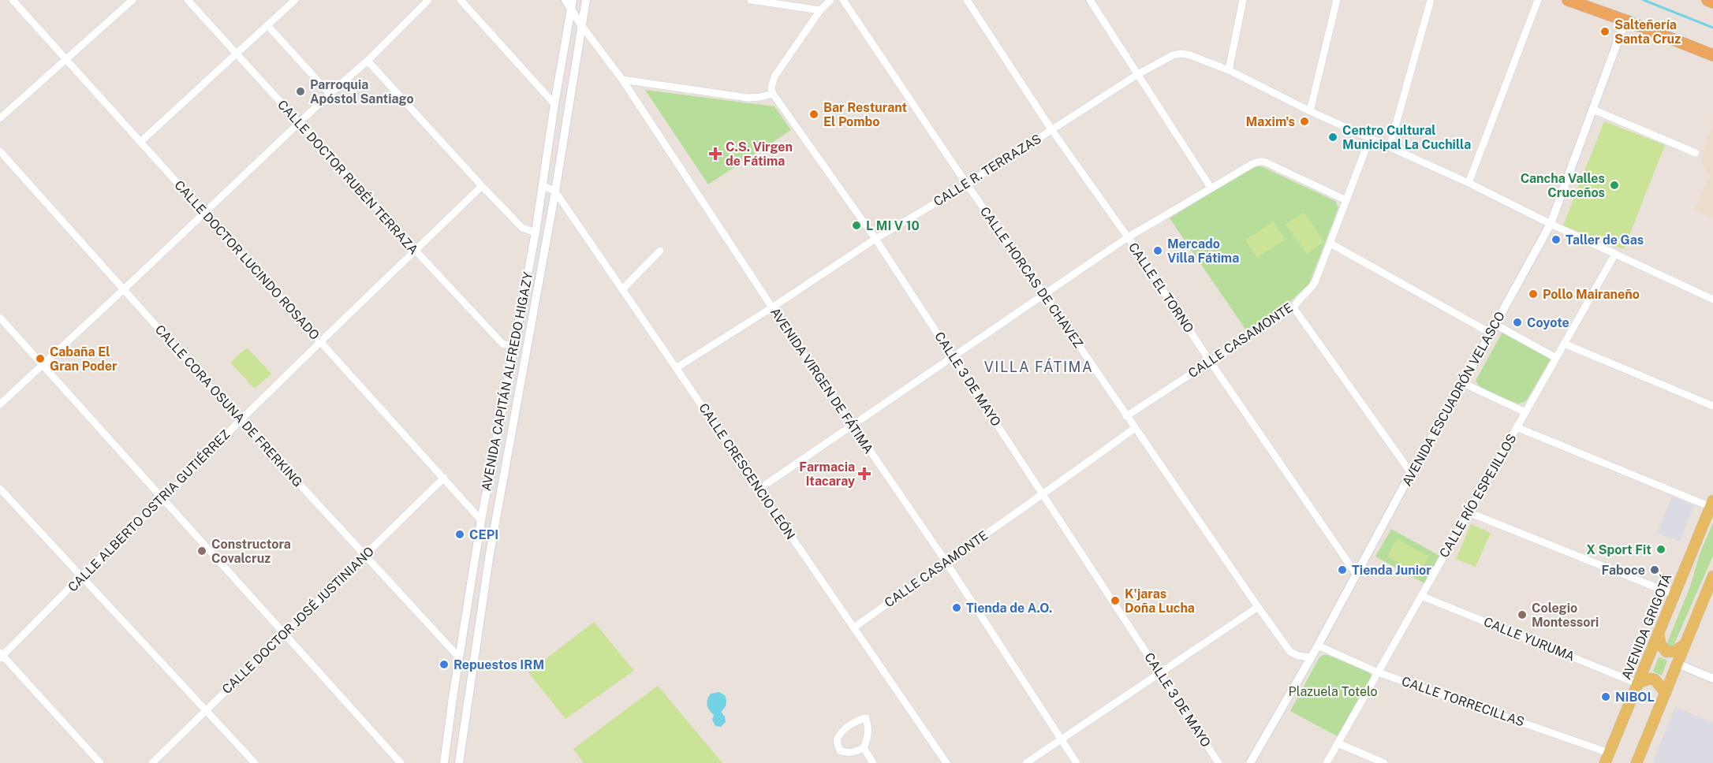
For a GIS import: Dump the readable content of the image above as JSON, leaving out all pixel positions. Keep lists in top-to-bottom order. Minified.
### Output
{"streets":{"main road":["AVENIDA GRIGOTÁ"],"street":["CALLE R. TERRAZAS","CALLE DOCTOR RUBÉN TERRAZA","CALLE DOCTOR LUCINDO ROSADO","CALLE HORCAS DE CHAVEZ","CALLE EL TORNO","CALLE CASAMONTE","CALLE 3 DE MAYO","AVENIDA VIRGEN DE FÁTIMA","AVENIDA CAPITÁN ALFREDO HIGAZY","AVENIDA ESCUADRÓN VELASCO","CALLE CORA OSUNA DE FRERKING","CALLE CRESCENCIO LEÓN","CALLE RÍO ESPEJILLOS","CALLE ALBERTO OSTRIA GUTIÉRREZ","CALLE DOCTOR JOSÉ JUSTINIANO","CALLE YURUMA","CALLE TORRECILLAS"]},"crossings":[["CALLE R. TERRAZAS","CALLE HORCAS DE CHAVEZ"],["CALLE R. TERRAZAS","CALLE EL TORNO"],["CALLE R. TERRAZAS","CALLE 3 DE MAYO"],["CALLE R. TERRAZAS","AVENIDA VIRGEN DE FÁTIMA"],["CALLE R. TERRAZAS","CALLE CRESCENCIO LEÓN"],["CALLE DOCTOR RUBÉN TERRAZA","AVENIDA CAPITÁN ALFREDO HIGAZY"],["CALLE DOCTOR RUBÉN TERRAZA","CALLE ALBERTO OSTRIA GUTIÉRREZ"],["CALLE DOCTOR LUCINDO ROSADO","AVENIDA CAPITÁN ALFREDO HIGAZY"],["CALLE DOCTOR LUCINDO ROSADO","CALLE ALBERTO OSTRIA GUTIÉRREZ"],["CALLE DOCTOR LUCINDO ROSADO","CALLE DOCTOR JOSÉ JUSTINIANO"],["CALLE HORCAS DE CHAVEZ","CALLE CASAMONTE"],["CALLE HORCAS DE CHAVEZ","AVENIDA ESCUADRÓN VELASCO"],["CALLE EL TORNO","CALLE CASAMONTE"],["CALLE EL TORNO","AVENIDA ESCUADRÓN VELASCO"],["CALLE CASAMONTE","CALLE 3 DE MAYO"],["CALLE CASAMONTE","AVENIDA VIRGEN DE FÁTIMA"],["CALLE CASAMONTE","CALLE CRESCENCIO LEÓN"],["AVENIDA VIRGEN DE FÁTIMA","AVENIDA CAPITÁN ALFREDO HIGAZY"],["AVENIDA CAPITÁN ALFREDO HIGAZY","CALLE CORA OSUNA DE FRERKING"],["AVENIDA CAPITÁN ALFREDO HIGAZY","CALLE CRESCENCIO LEÓN"],["AVENIDA ESCUADRÓN VELASCO","CALLE TORRECILLAS"],["CALLE CORA OSUNA DE FRERKING","CALLE ALBERTO OSTRIA GUTIÉRREZ"],["CALLE CORA OSUNA DE FRERKING","CALLE DOCTOR JOSÉ JUSTINIANO"],["CALLE RÍO ESPEJILLOS","CALLE YURUMA"],["CALLE RÍO ESPEJILLOS","CALLE TORRECILLAS"],["AVENIDA GRIGOTÁ","CALLE YURUMA"],["AVENIDA GRIGOTÁ","CALLE TORRECILLAS"]],"districts":["VILLA FÁTIMA"],"parks":["Plazuela Totelo"],"places":{"other":["Salteñería Santa Cruz","Parroquia Apóstol Santiago","Bar Resturant El Pombo","Maxim's","Centro Cultural Municipal La Cuchilla","Cancha Valles Cruceños","L MI V 10","Taller de Gas","Mercado Villa Fátima","Pollo Mairaneño","Coyote","Cabaña El Gran Poder","CEPI","X Sport Fit","Constructora Covalcruz","Tienda Junior","Faboce","K'jaras Doña Lucha","Tienda de A.O.","Colegio Montessori","Repuestos IRM","NIBOL"],"health":["C.S. Virgen de Fátima","Farmacia Itacaray"]}}
